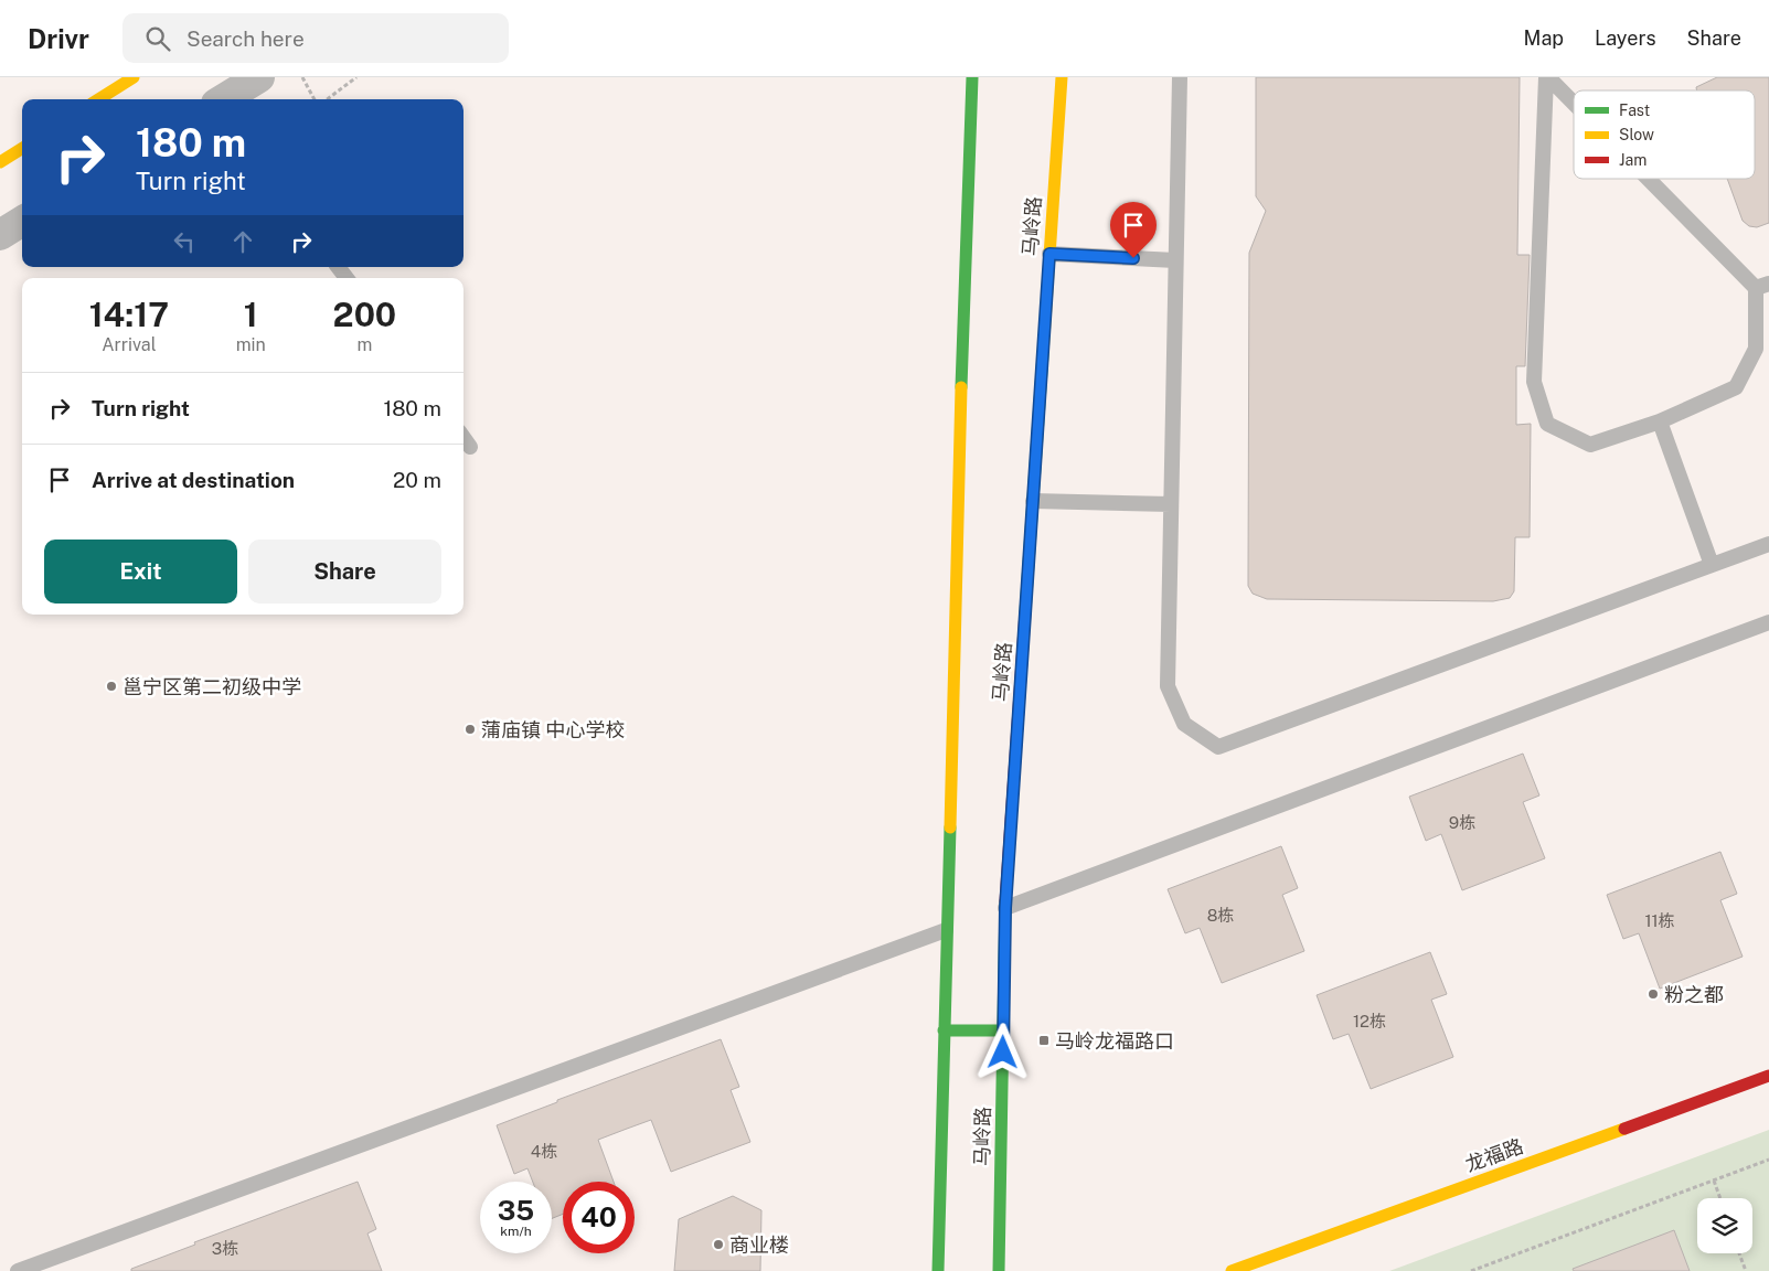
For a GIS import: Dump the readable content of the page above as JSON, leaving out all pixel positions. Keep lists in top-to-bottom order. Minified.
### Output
{"streets":{"street":["马岭路","龙福路"]},"places":{"other":["邕宁区第二初级中学","蒲庙镇 中心学校","粉之都","商业楼"],"transit":["马岭龙福路口"]},"house_numbers":["9栋","8栋","11栋","12栋","4栋","3栋"],"legend":["Fast","Slow","Jam"],"page":{"header":"Drivr","search":"Search here","nav":["Map","Layers","Share"],"turn":["180 m","Turn right"],"eta":["14:17","Arrival","1","min","200","m"],"list":[{"name":"Turn right","value":"180 m"},{"name":"Arrive at destination","value":"20 m"}],"buttons":["Exit","Share"],"speed":"35 km/h","limit":"40"}}
